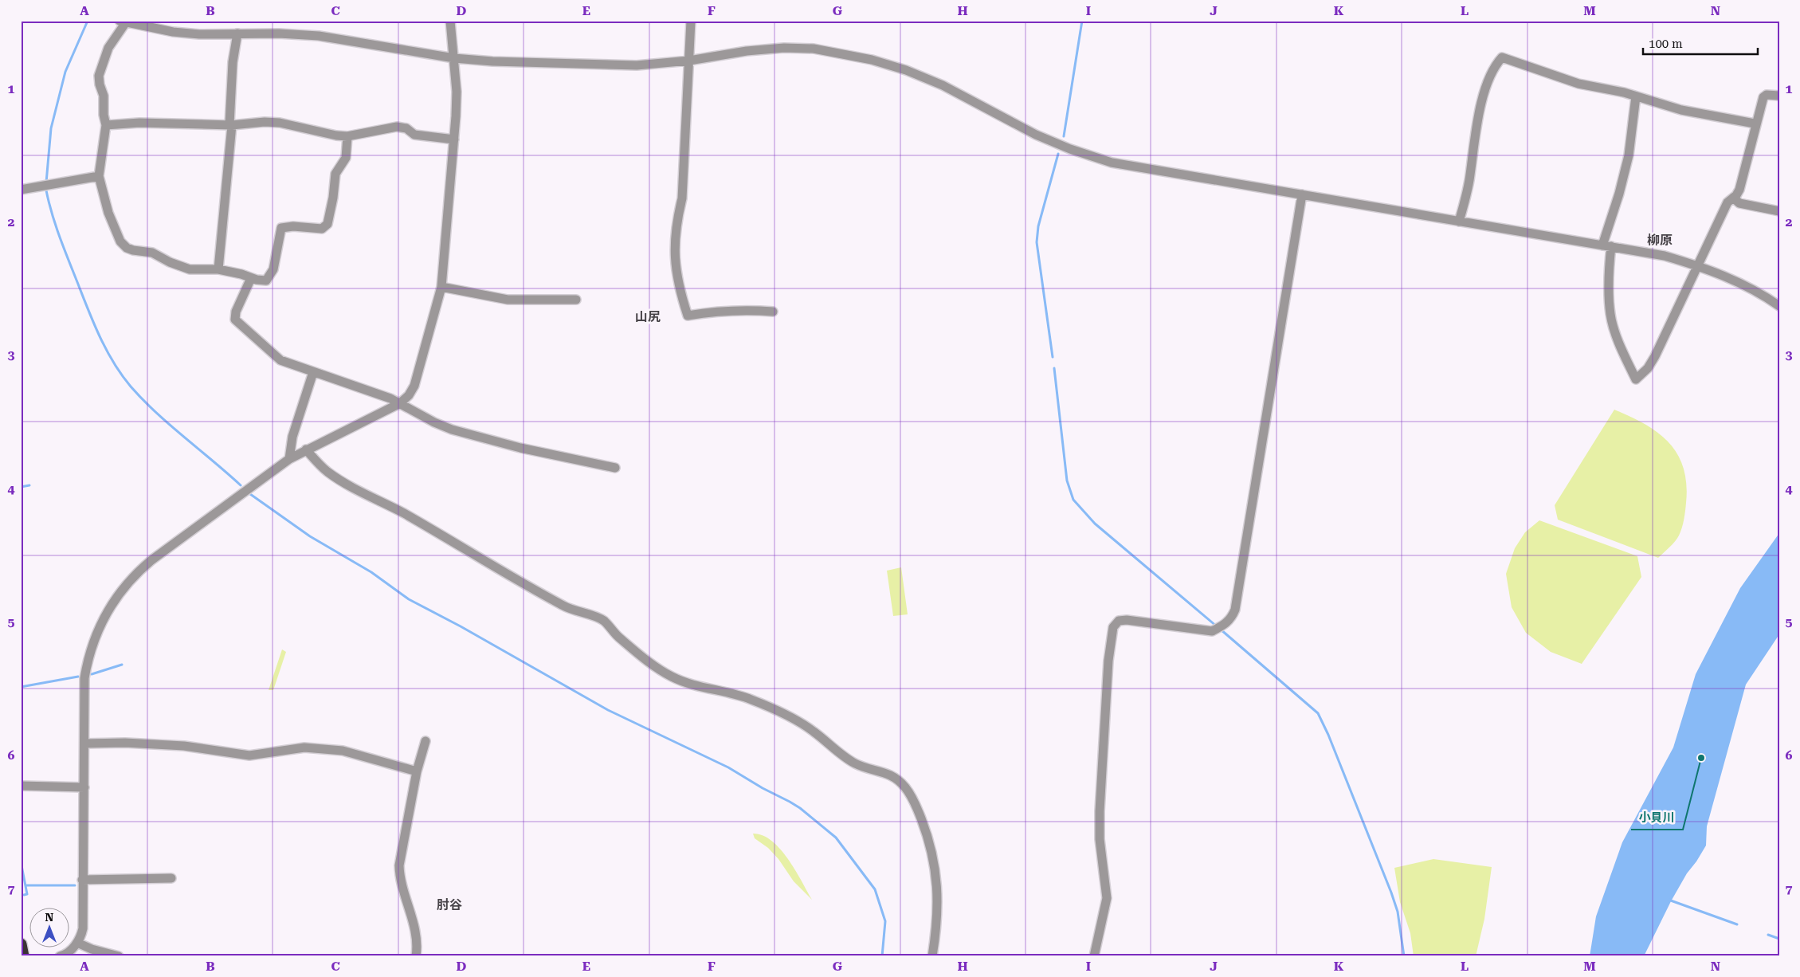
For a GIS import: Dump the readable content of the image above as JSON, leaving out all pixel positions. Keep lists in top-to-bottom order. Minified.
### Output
{"districts":["柳原","山尻","肘谷"],"places":["小貝川"],"scale_bar":"100 m","north":"top","grid":{"columns":["A","B","C","D","E","F","G","H","I","J","K","L","M","N"],"rows":["1","2","3","4","5","6","7"]}}
